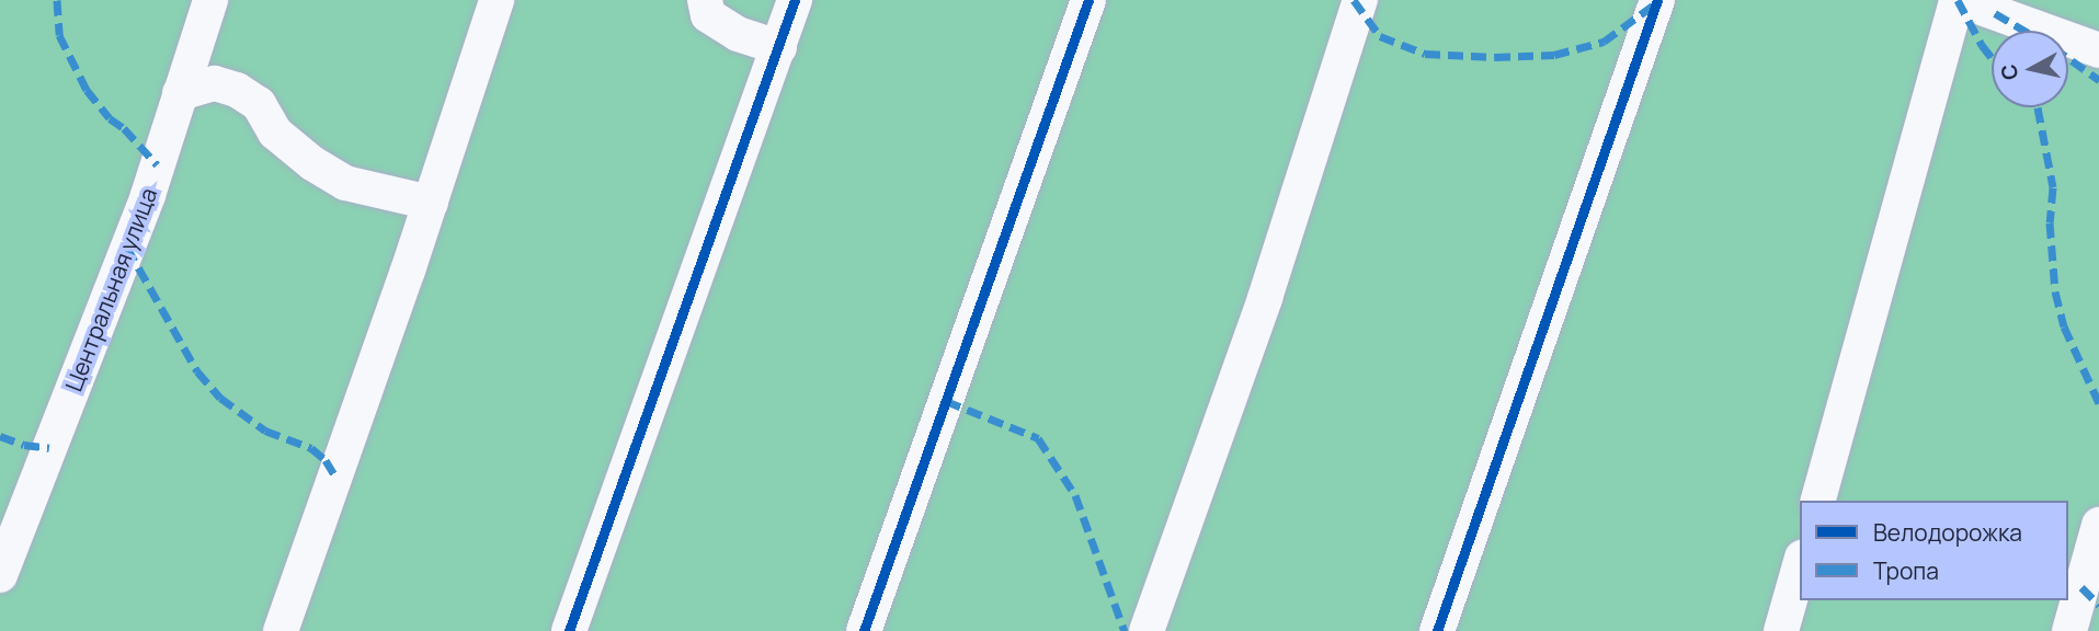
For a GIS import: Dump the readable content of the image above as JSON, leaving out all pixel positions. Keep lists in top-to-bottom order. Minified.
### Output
{"streets":{"street":["Центральная улица"]},"legend":["Велодорожка","Тропа"],"north":"left"}
